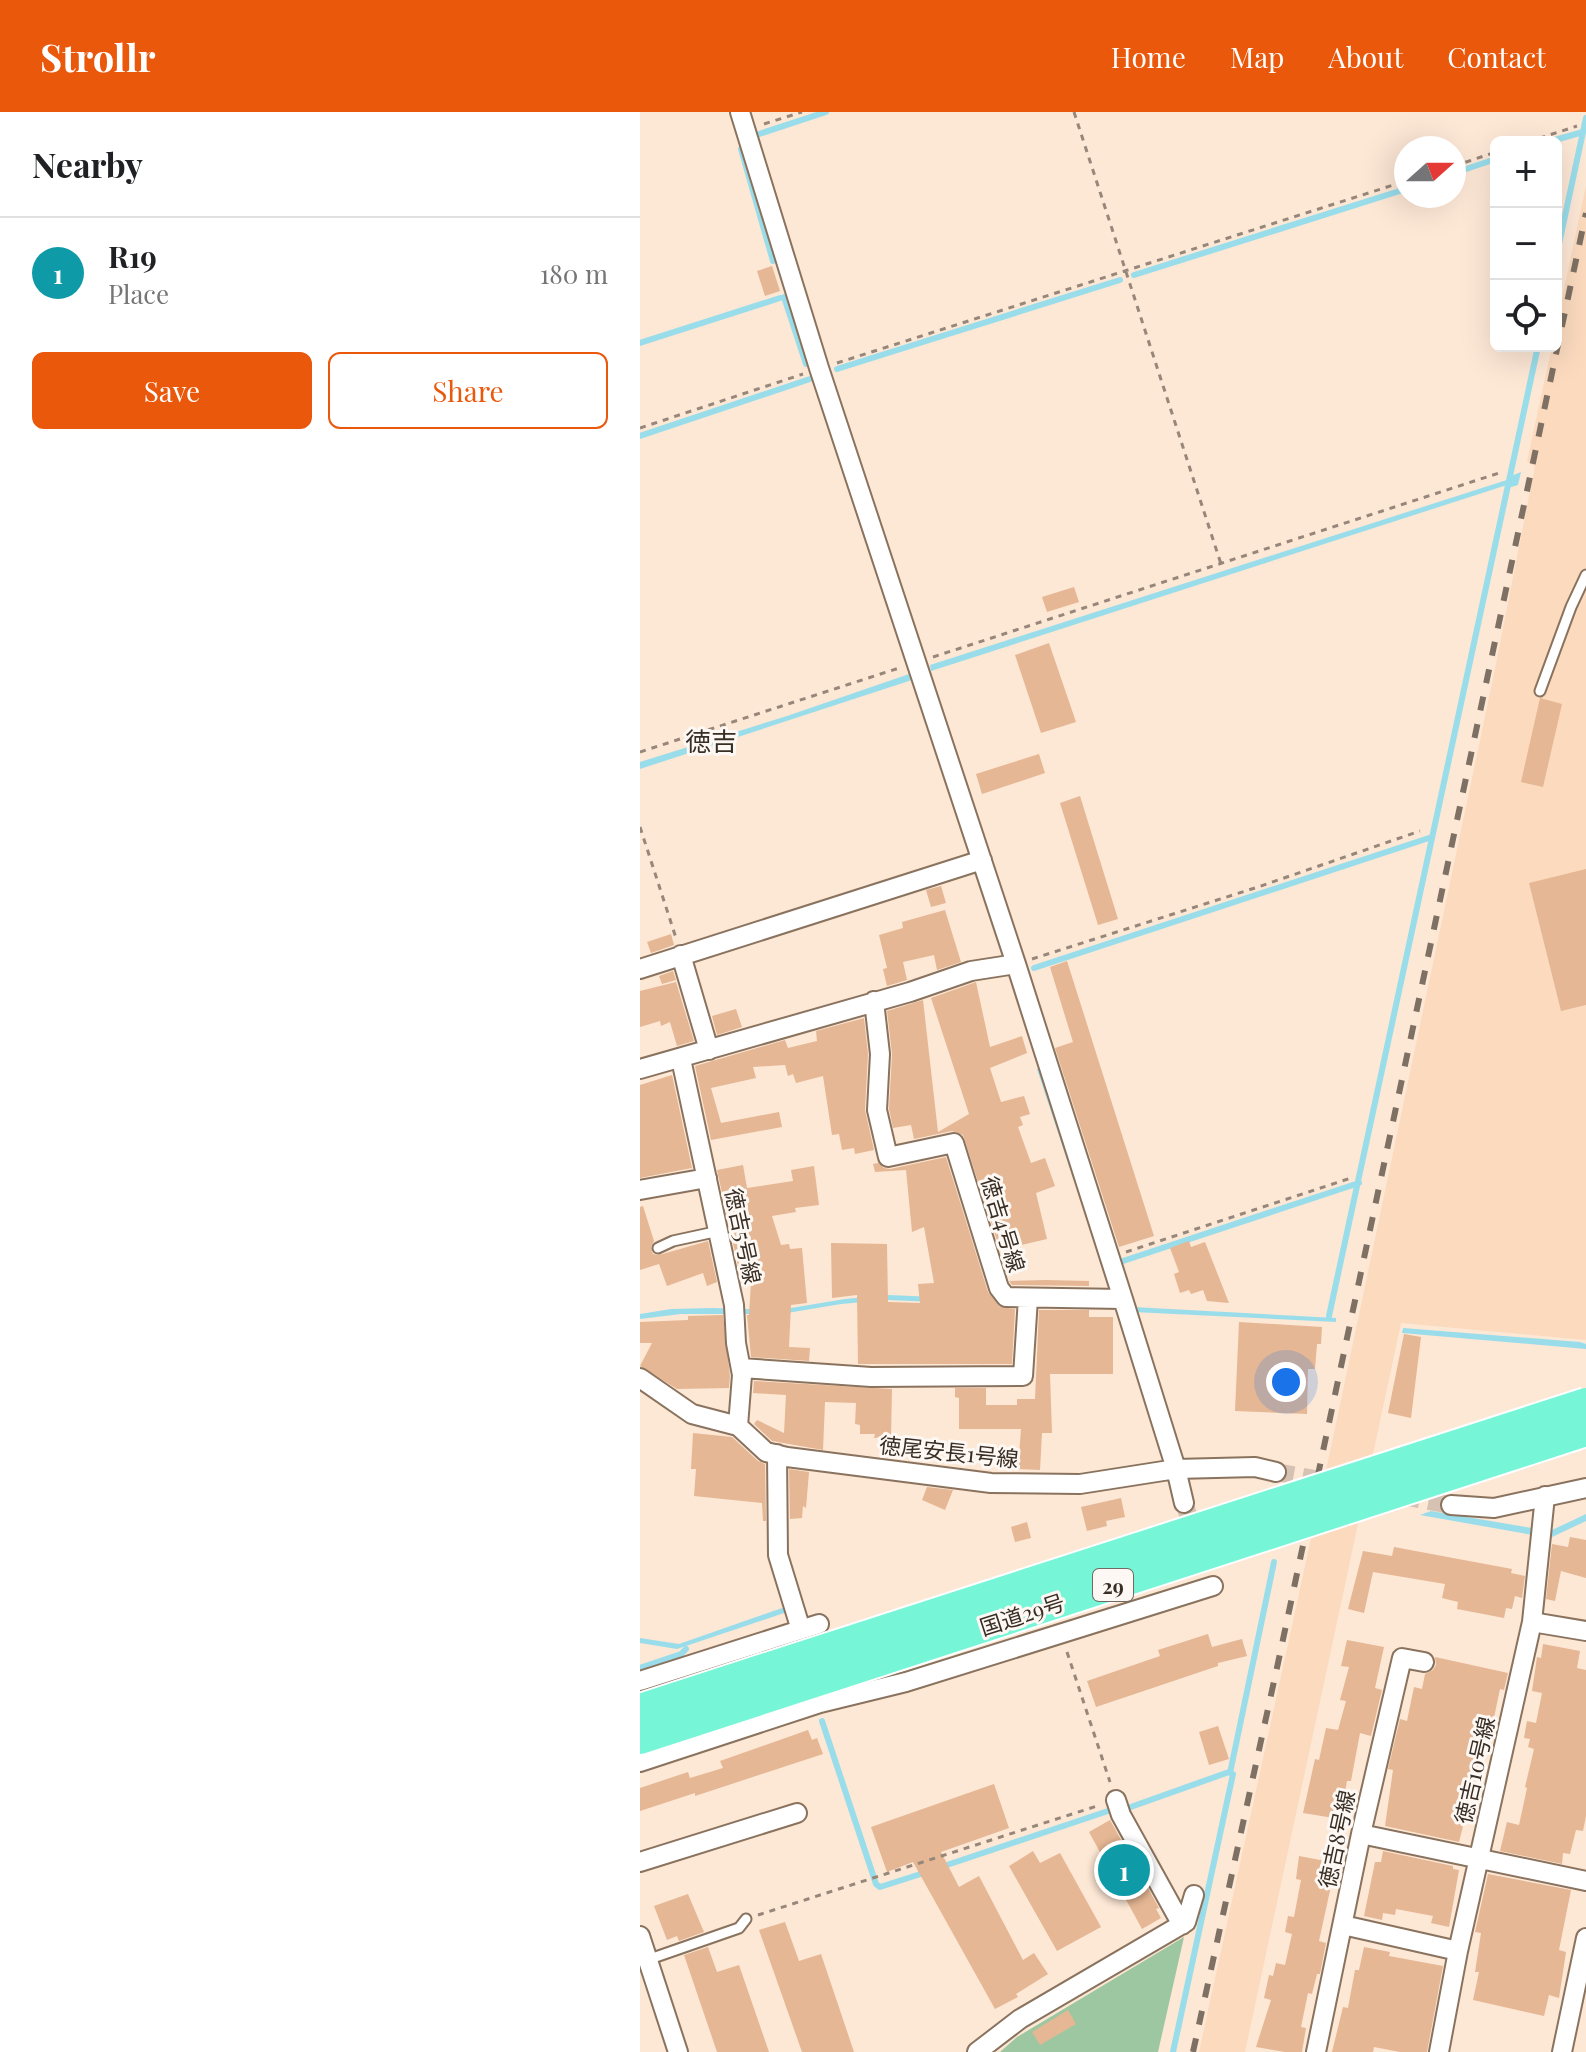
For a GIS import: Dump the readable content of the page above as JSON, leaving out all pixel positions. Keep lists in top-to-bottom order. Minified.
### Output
{"streets":{"highway":["29","国道29号"],"street":["徳吉4号線","徳吉5号線","徳尾安長1号線","徳吉10号線","徳吉8号線"]},"crossings":[["徳吉5号線","徳尾安長1号線"]],"districts":["徳吉"],"north":"right","page":{"header":"Strollr","nav":["Home","Map","About","Contact"],"heading":"Nearby","map_buttons":["+","−"],"list":[{"mark":"1","name":"R19","note":"Place","value":"180 m"}],"buttons":["Save","Share"],"pins":"1"}}
